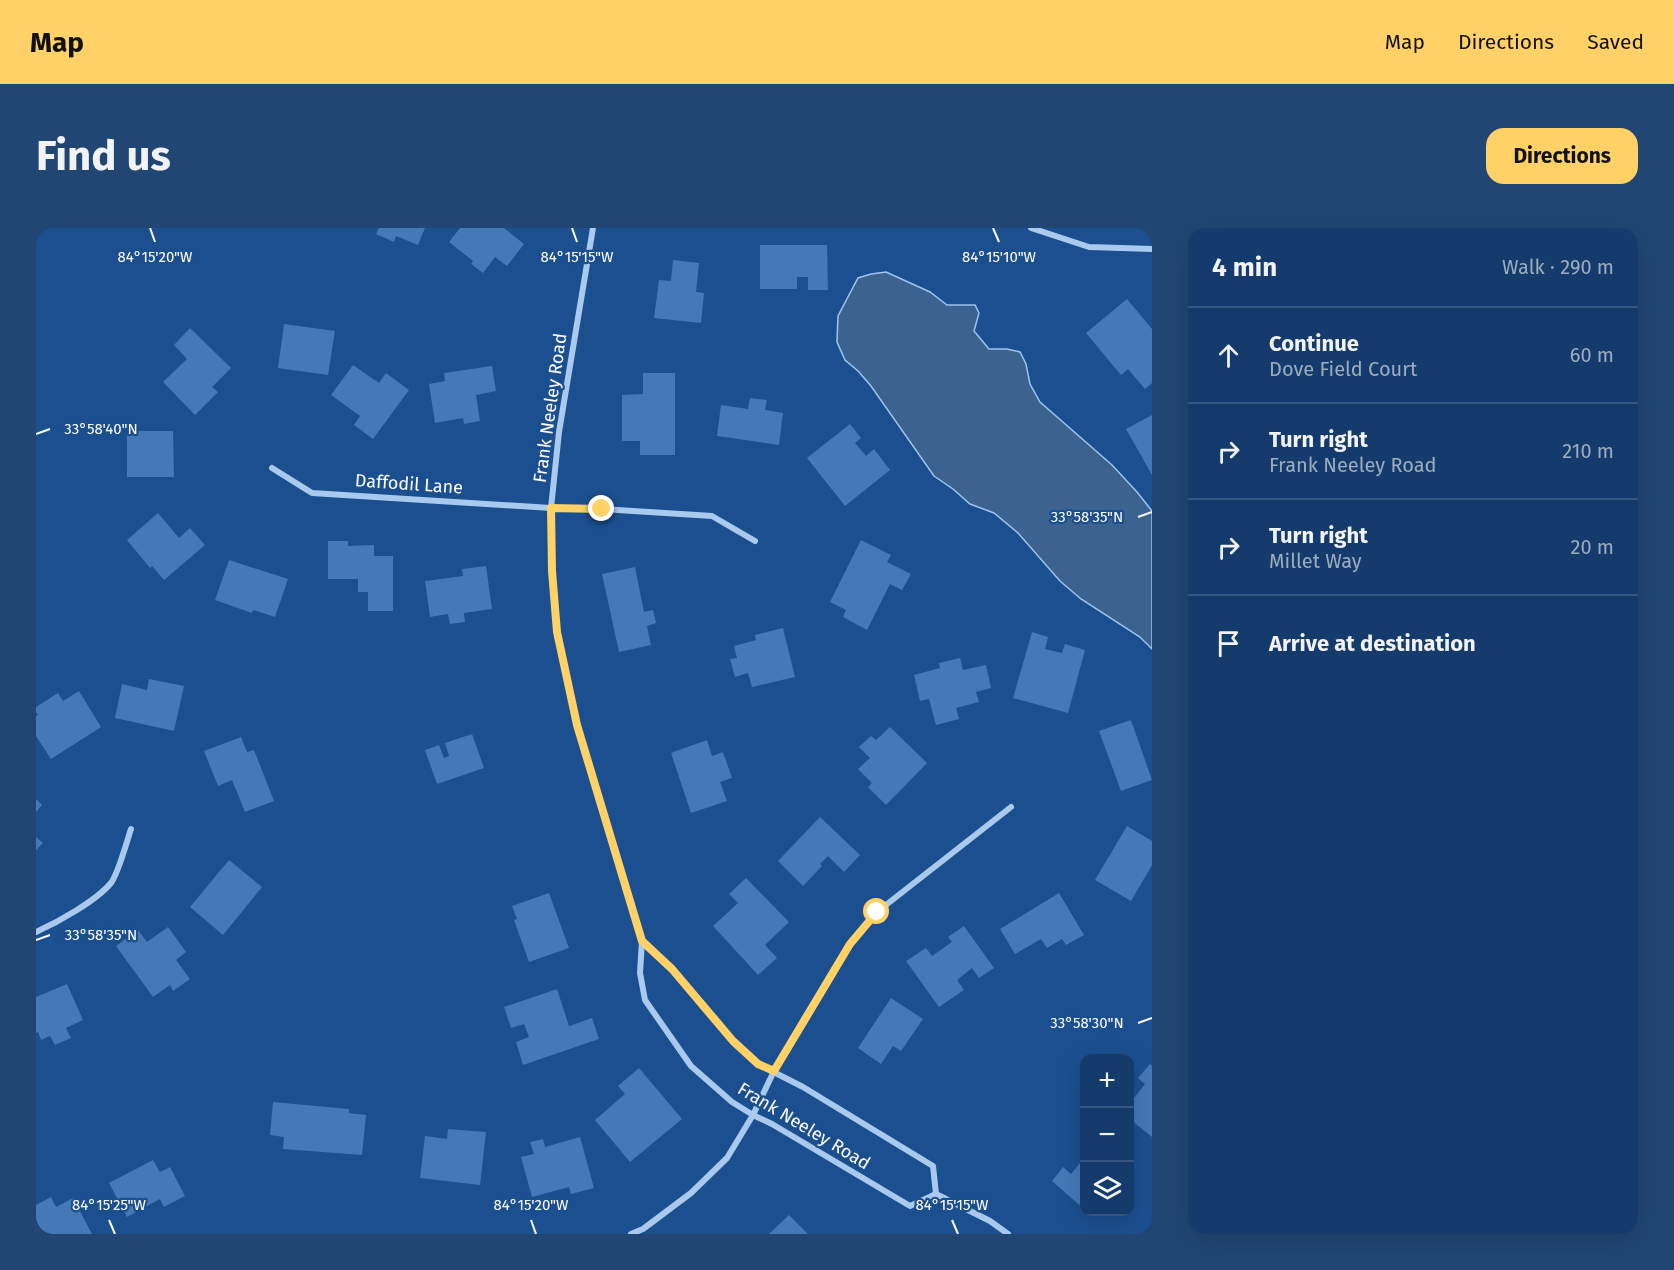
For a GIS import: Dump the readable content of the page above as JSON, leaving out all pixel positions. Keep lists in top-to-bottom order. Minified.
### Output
{"streets":{"street":["Frank Neeley Road","Daffodil Lane"]},"crossings":[["Frank Neeley Road","Daffodil Lane"]],"page":{"header":"Map","nav":["Map","Directions","Saved"],"buttons":"Directions","title":"Find us","heading":["4 min","Walk · 290 m"],"list":[["Continue","Dove Field Court","60 m"],["Turn right","Frank Neeley Road","210 m"],["Turn right","Millet Way","20 m"],"Arrive at destination"],"map_buttons":["+","−"]},"coordinates":["84°15'20\"W","84°15'15\"W","84°15'10\"W","33°58'40\"N","33°58'35\"N","33°58'30\"N","84°15'25\"W"]}
